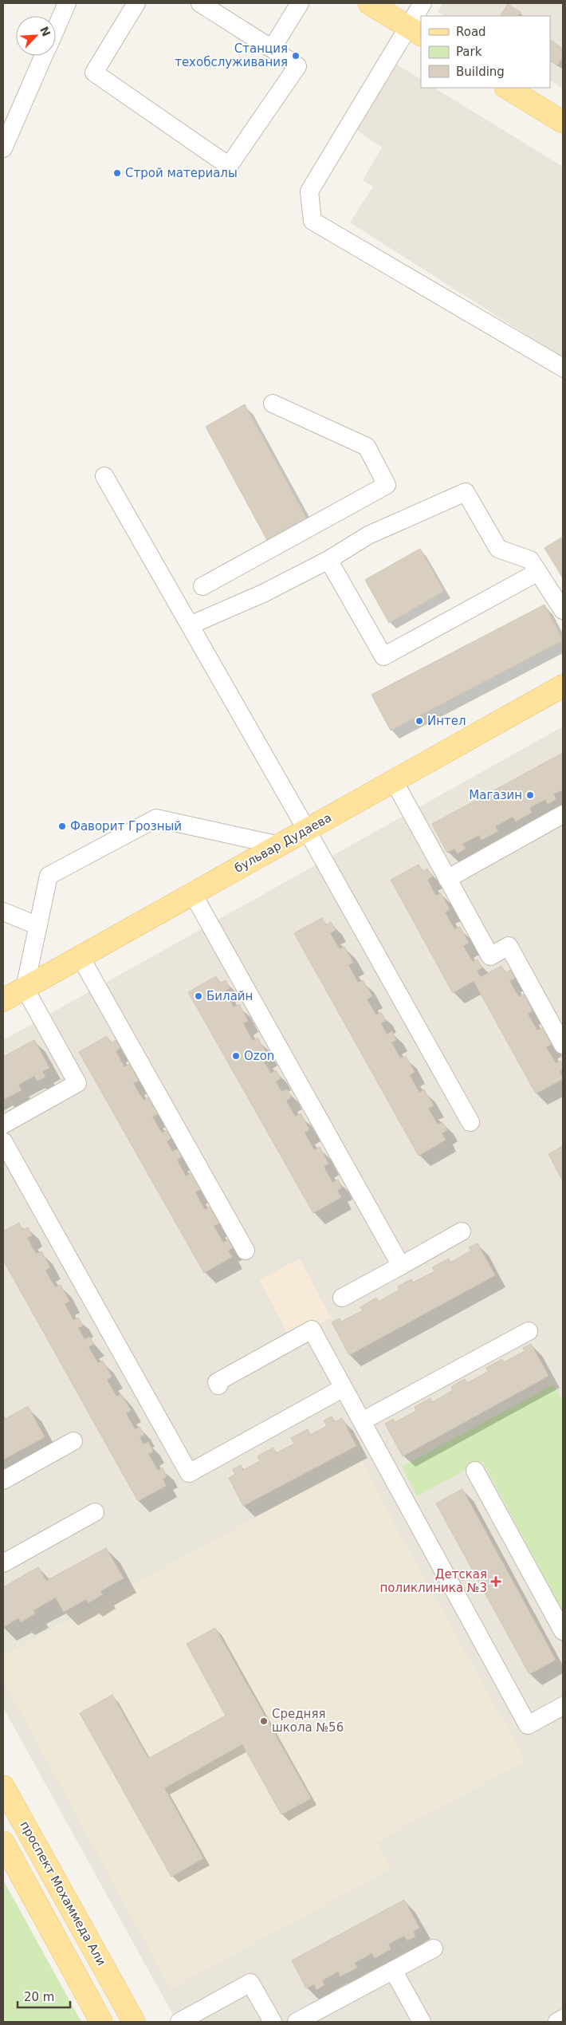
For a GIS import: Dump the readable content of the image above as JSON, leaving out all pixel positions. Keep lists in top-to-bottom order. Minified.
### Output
{"streets":{"main road":["бульвар Дудаева","проспект Мохаммеда Али"]},"places":{"other":["Станция техобслуживания","Строй материалы","Интел","Магазин","Фаворит Грозный","Билайн","Ozon","Средняя школа №56"],"health":["Детская поликлиника №3"]},"legend":["Road","Park","Building"],"scale_bar":"20 m","north":"top right"}
